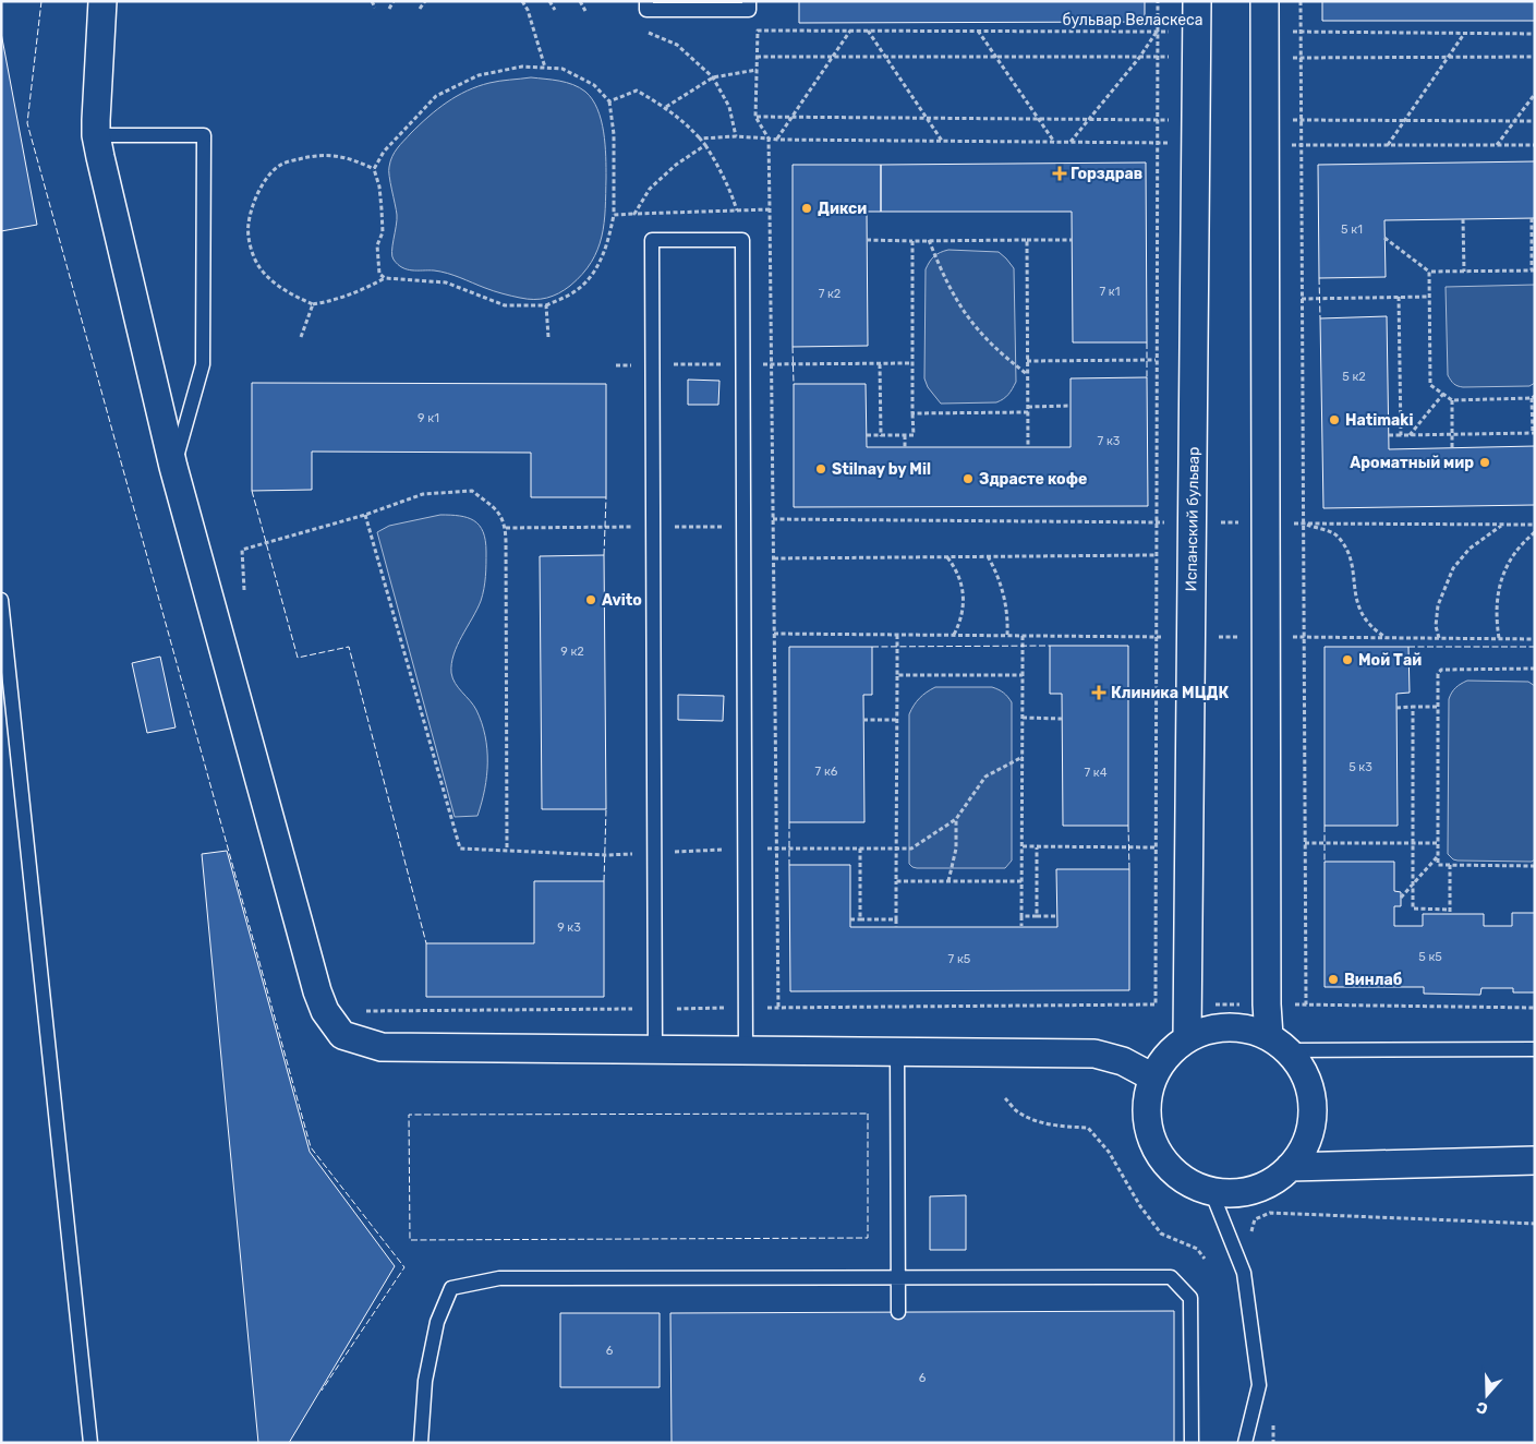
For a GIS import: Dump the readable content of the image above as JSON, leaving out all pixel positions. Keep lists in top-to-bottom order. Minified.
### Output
{"streets":{"street":["Испанский бульвар"],"path":["бульвар Веласкеса"]},"crossings":[["бульвар Веласкеса","Испанский бульвар"]],"places":{"health":["Горздрав","Клиника МЦДК"],"other":["Дикси","Hatimaki","Ароматный мир","Stilnay by Mil","Здрасте кофе","Avito","Мой Тай","Винлаб"]},"house_numbers":["5 к1","7 к1","7 к2","5 к2","9 к1","7 к3","9 к2","5 к3","7 к6","7 к4","9 к3","5 к5","7 к5","6","6"],"north":"bottom"}
